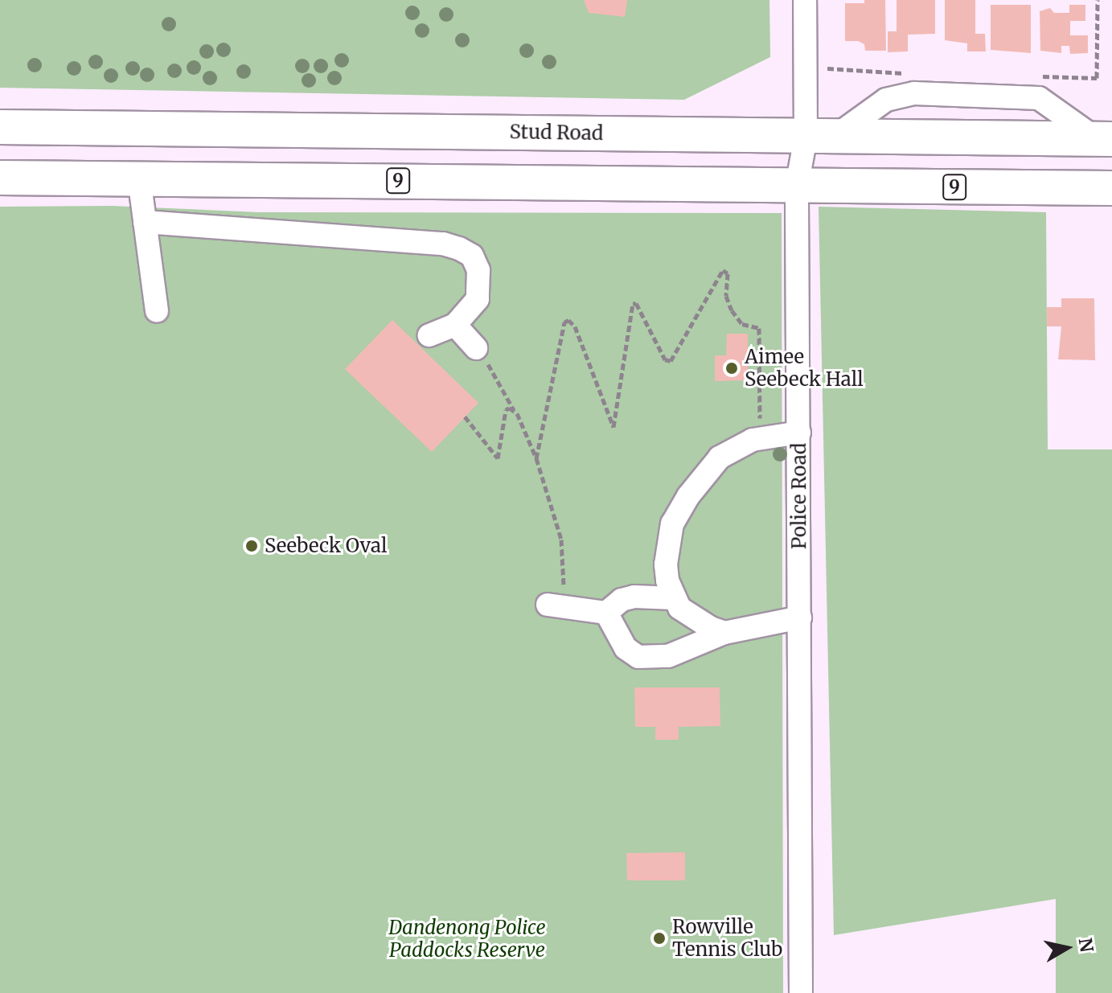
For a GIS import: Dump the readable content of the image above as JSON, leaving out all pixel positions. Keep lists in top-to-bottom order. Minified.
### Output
{"streets":{"highway":["Stud Road","9"],"street":["Police Road"]},"crossings":[["Stud Road","Police Road"],["9","Police Road"]],"parks":["Dandenong Police Paddocks Reserve"],"places":["Aimee Seebeck Hall","Seebeck Oval","Rowville Tennis Club"],"north":"right"}
